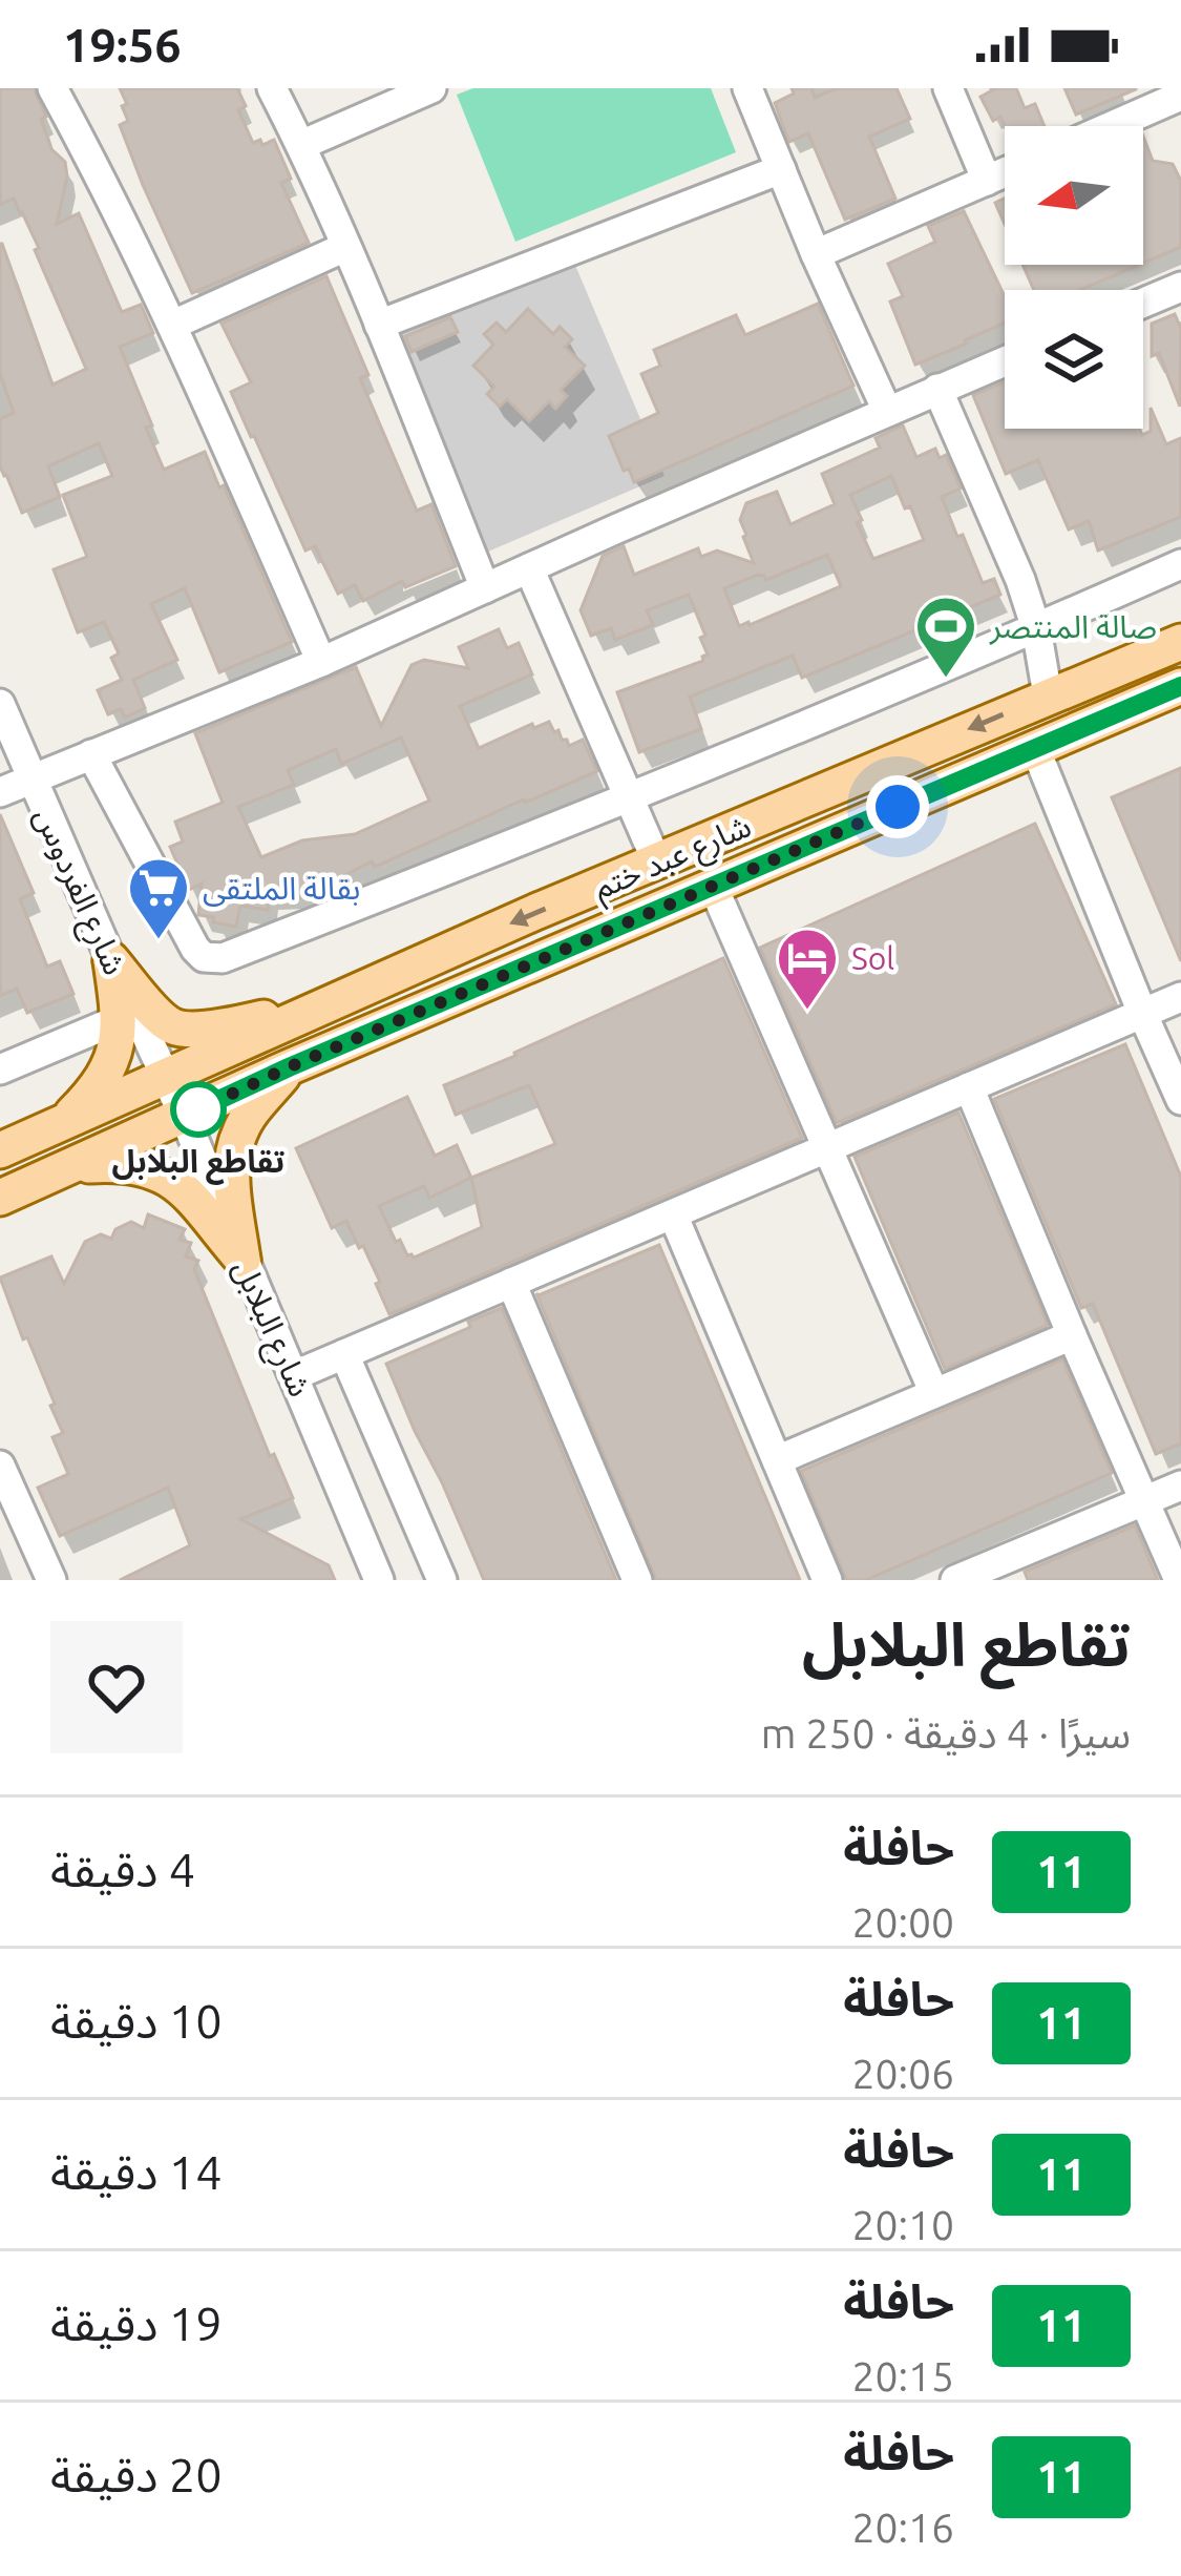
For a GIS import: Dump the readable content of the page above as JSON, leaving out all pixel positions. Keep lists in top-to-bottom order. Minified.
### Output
{"streets":{"main road":["شارع عبد ختم"],"street":["شارع الفردوس","شارع البلابل"]},"crossings":[["شارع عبد ختم","شارع الفردوس"],["شارع عبد ختم","شارع البلابل"],["شارع الفردوس","شارع البلابل"]],"places":{"sports":["صالة المنتصر"],"supermarket":["بقالة الملتقى"],"hotel":["Sol"],"other":["تقاطع البلابل"]},"lines":["bus line 11"],"north":"left","page":{"status":"19:56","heading":["تقاطع البلابل","سيرًا · 4 دقيقة · 250 m"],"list":[{"mark":"11","name":"حافلة","note":"20:00","value":"4 دقيقة"},{"mark":"11","name":"حافلة","note":"20:06","value":"10 دقيقة"},{"mark":"11","name":"حافلة","note":"20:10","value":"14 دقيقة"},{"mark":"11","name":"حافلة","note":"20:15","value":"19 دقيقة"},{"mark":"11","name":"حافلة","note":"20:16","value":"20 دقيقة"}]}}
